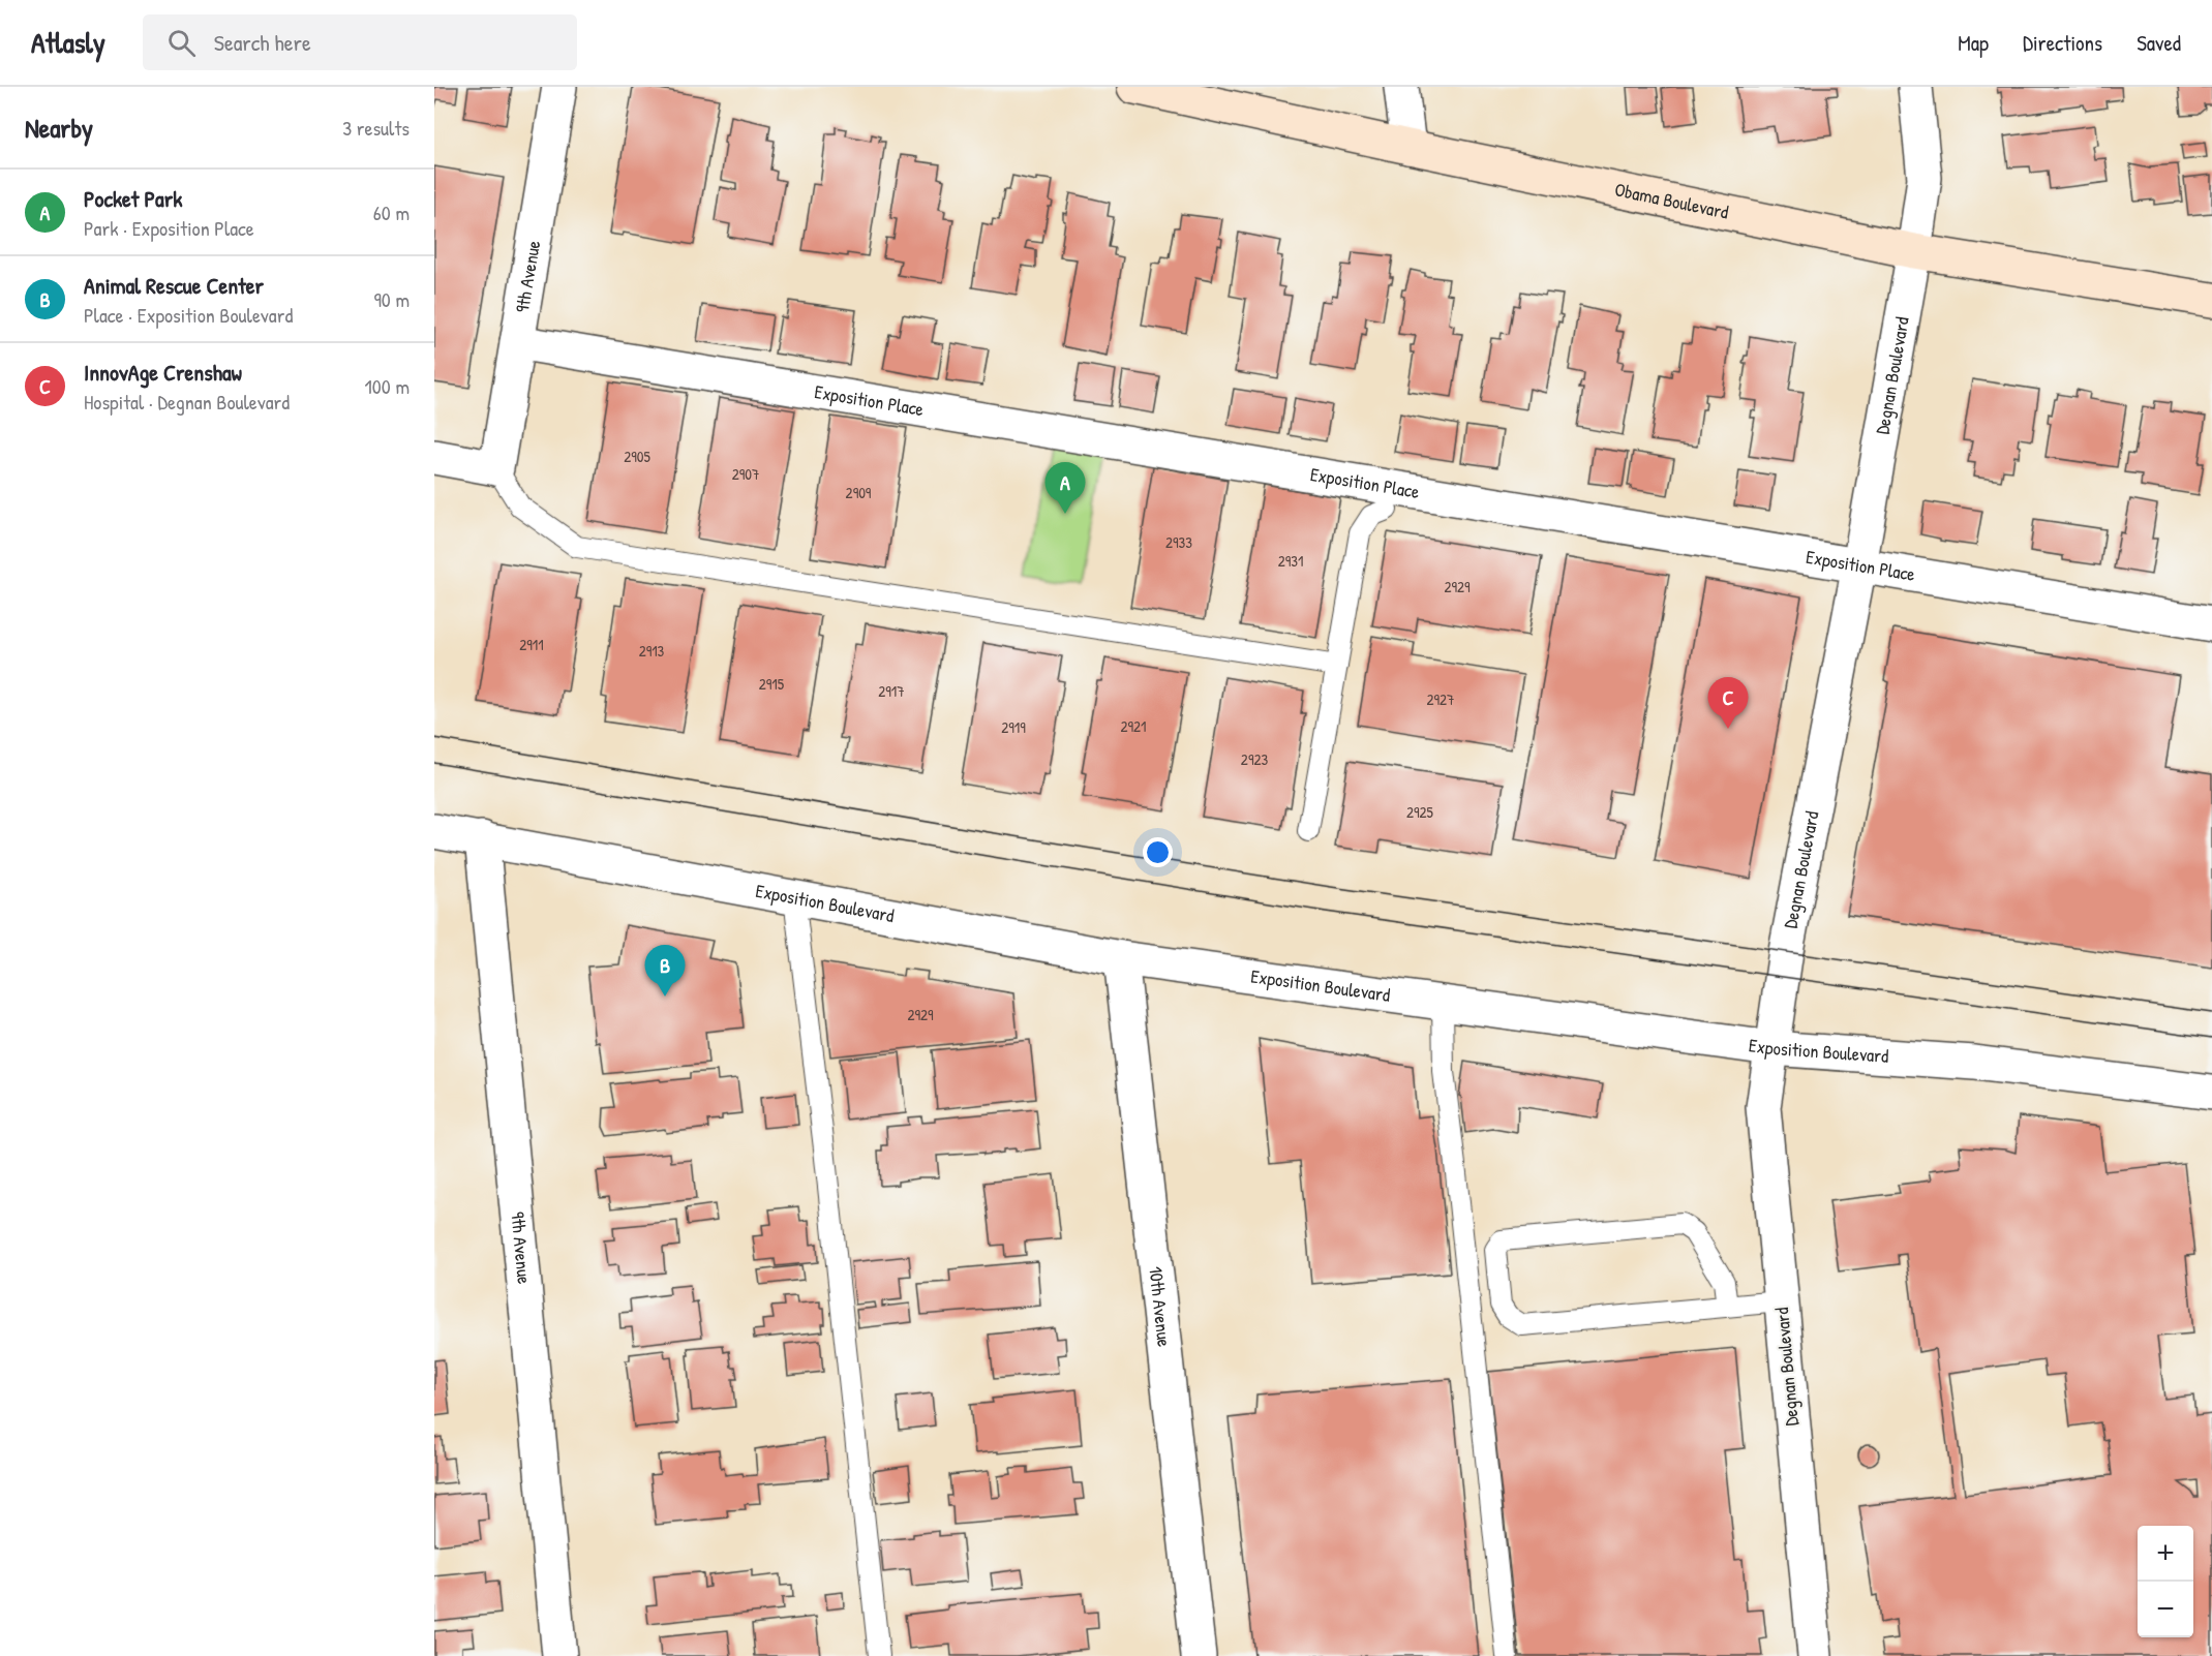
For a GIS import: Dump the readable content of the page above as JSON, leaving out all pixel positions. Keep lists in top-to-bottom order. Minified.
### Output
{"streets":{"main road":["Obama Boulevard"],"street":["9th Avenue","Degnan Boulevard","Exposition Place","Exposition Boulevard","10th Avenue"]},"crossings":[["Obama Boulevard","Degnan Boulevard"],["9th Avenue","Exposition Place"],["9th Avenue","Exposition Boulevard"],["Degnan Boulevard","Exposition Place"],["Degnan Boulevard","Exposition Boulevard"],["Exposition Boulevard","10th Avenue"]],"house_numbers":["2905","2907","2909","2933","2931","2929","2911","2913","2915","2917","2927","2921","2919","2923","2925","2929"],"page":{"header":"Atlasly","search":"Search here","nav":["Map","Directions","Saved"],"heading":["Nearby","3 results"],"list":[{"mark":"A","name":"Pocket Park","note":"Park · Exposition Place","value":"60 m"},{"mark":"B","name":"Animal Rescue Center","note":"Place · Exposition Boulevard","value":"90 m"},{"mark":"C","name":"InnovAge Crenshaw","note":"Hospital · Degnan Boulevard","value":"100 m"}],"pins":["A","C","B"],"map_buttons":["+","−"]}}
